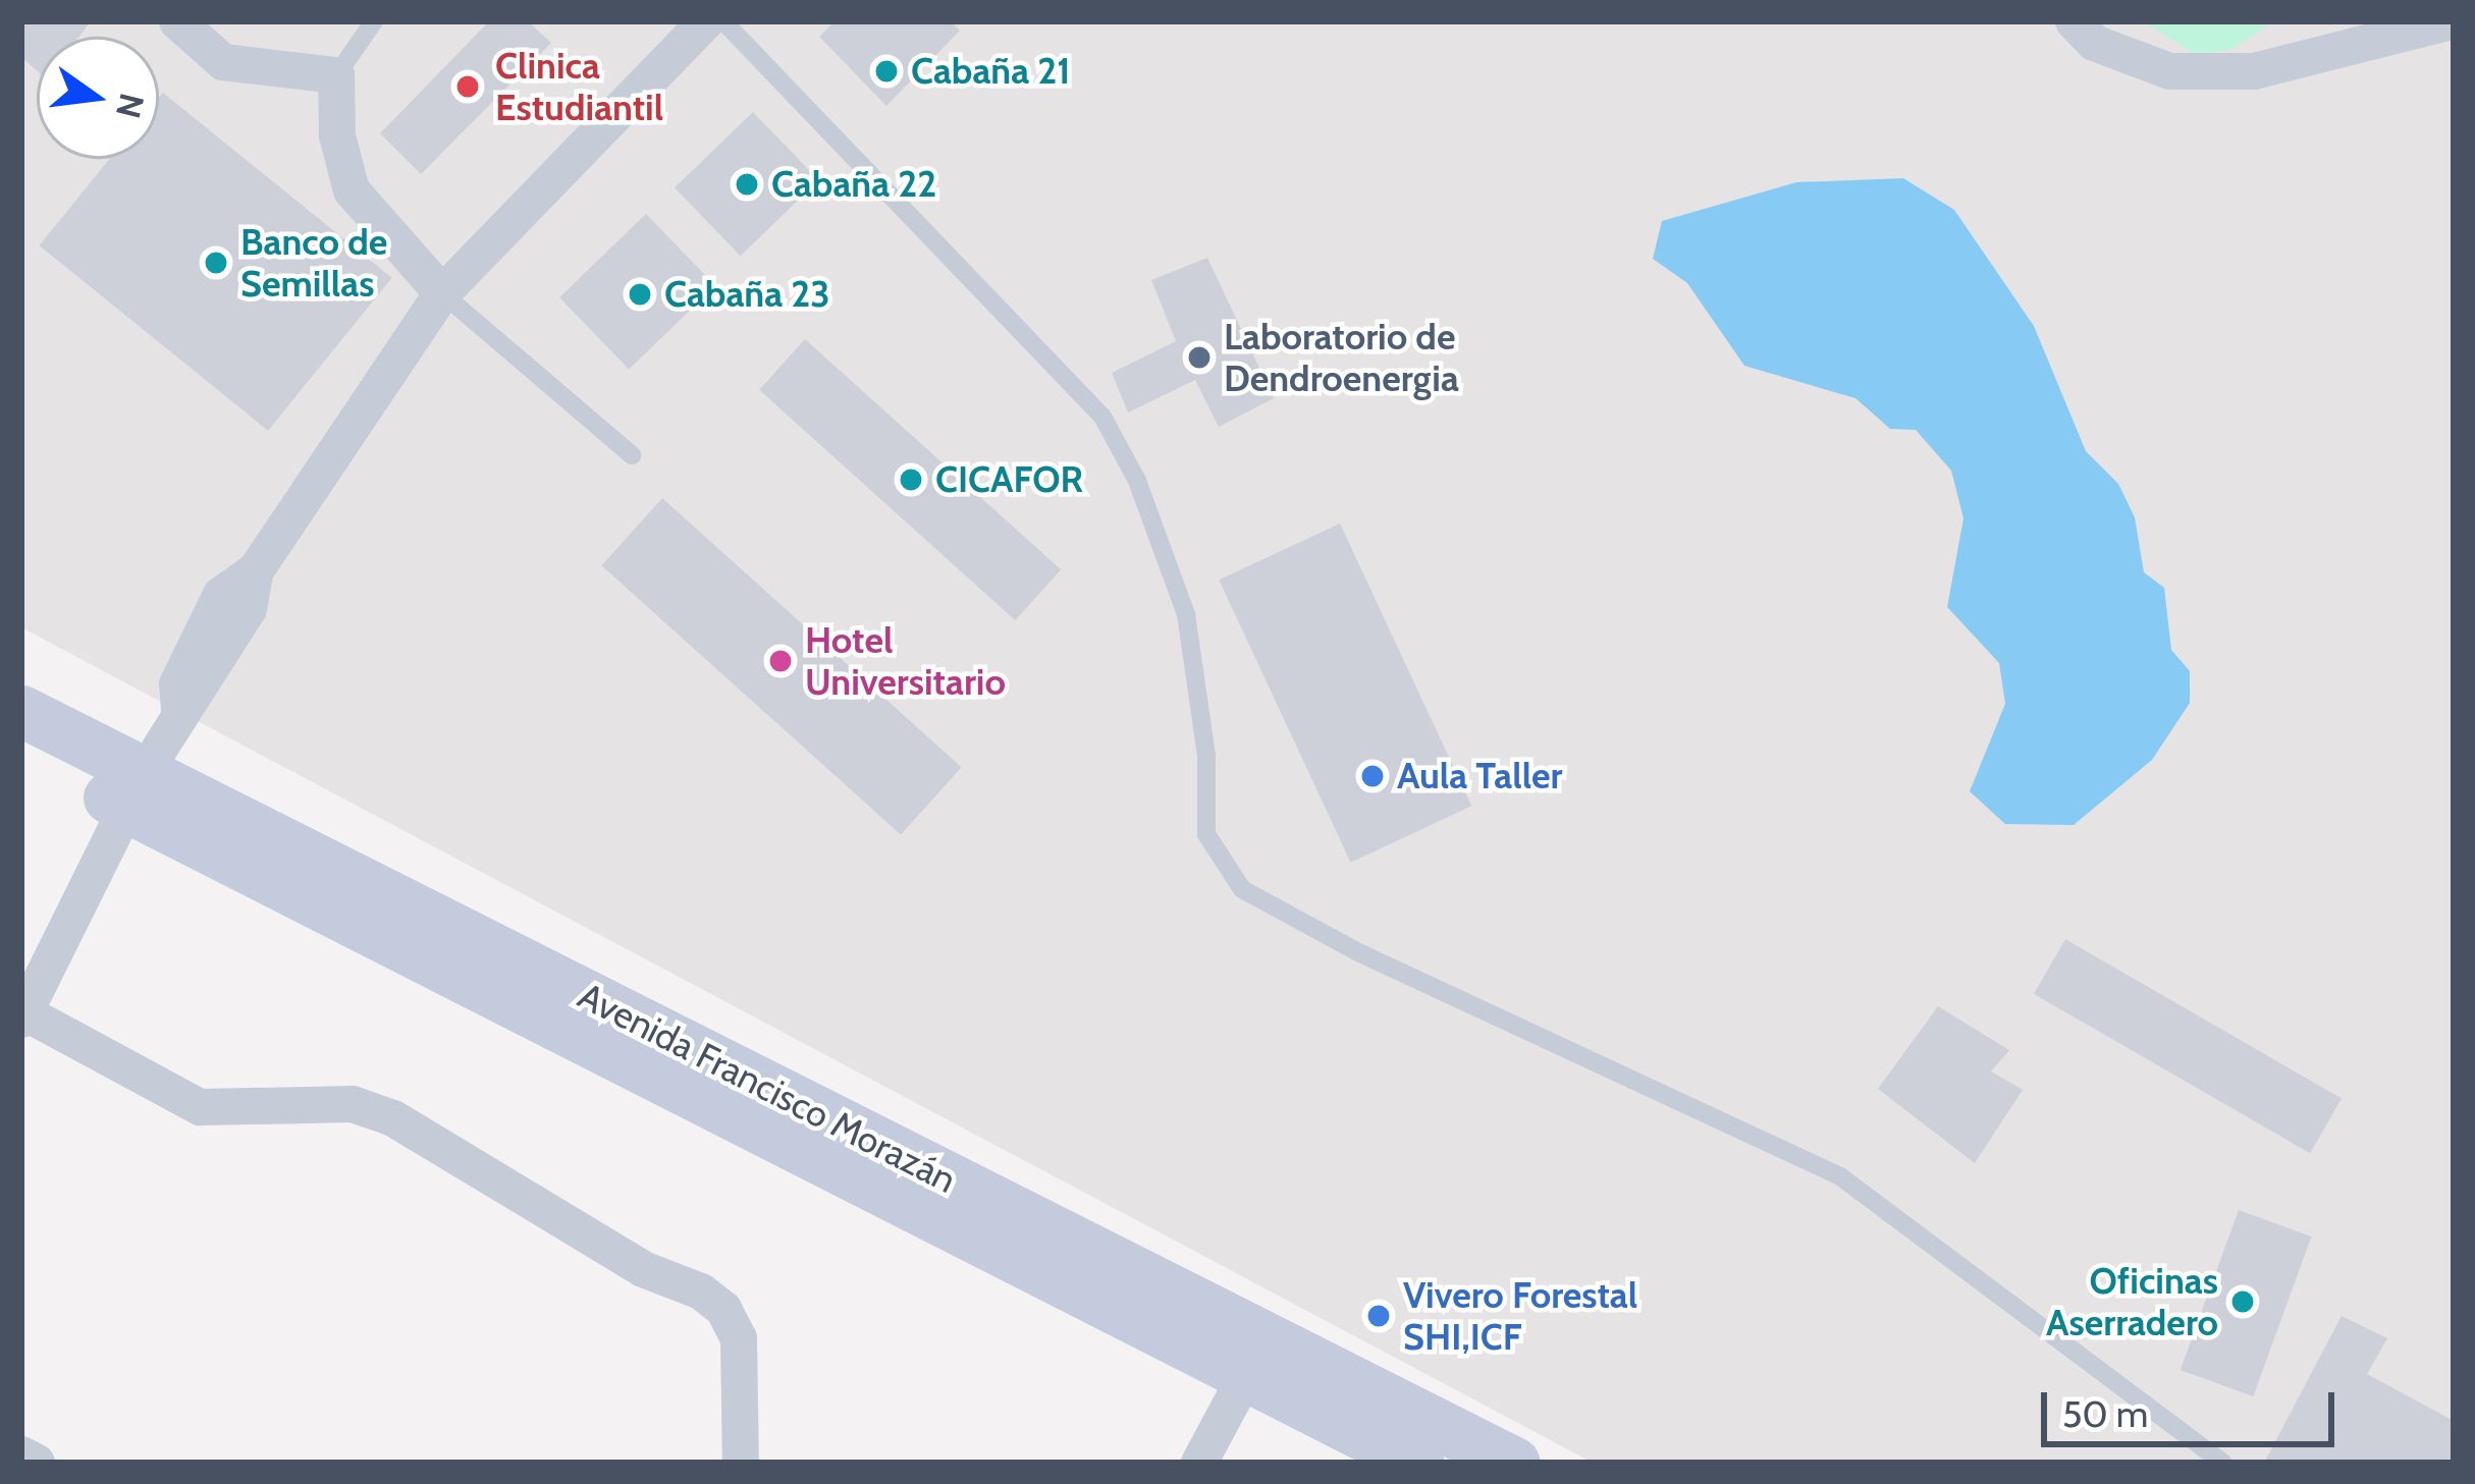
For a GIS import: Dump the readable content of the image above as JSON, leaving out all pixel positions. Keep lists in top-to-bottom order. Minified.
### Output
{"streets":{"main road":["Avenida Francisco Morazán"]},"places":["Cabaña 21","Clinica Estudiantil","Cabaña 22","Banco de Semillas","Cabaña 23","Laboratorio de Dendroenergia","CICAFOR","Hotel Universitario","Aula Taller","Oficinas Aserradero","Vivero Forestal SHI,ICF"],"scale_bar":"50 m","north":"right"}
